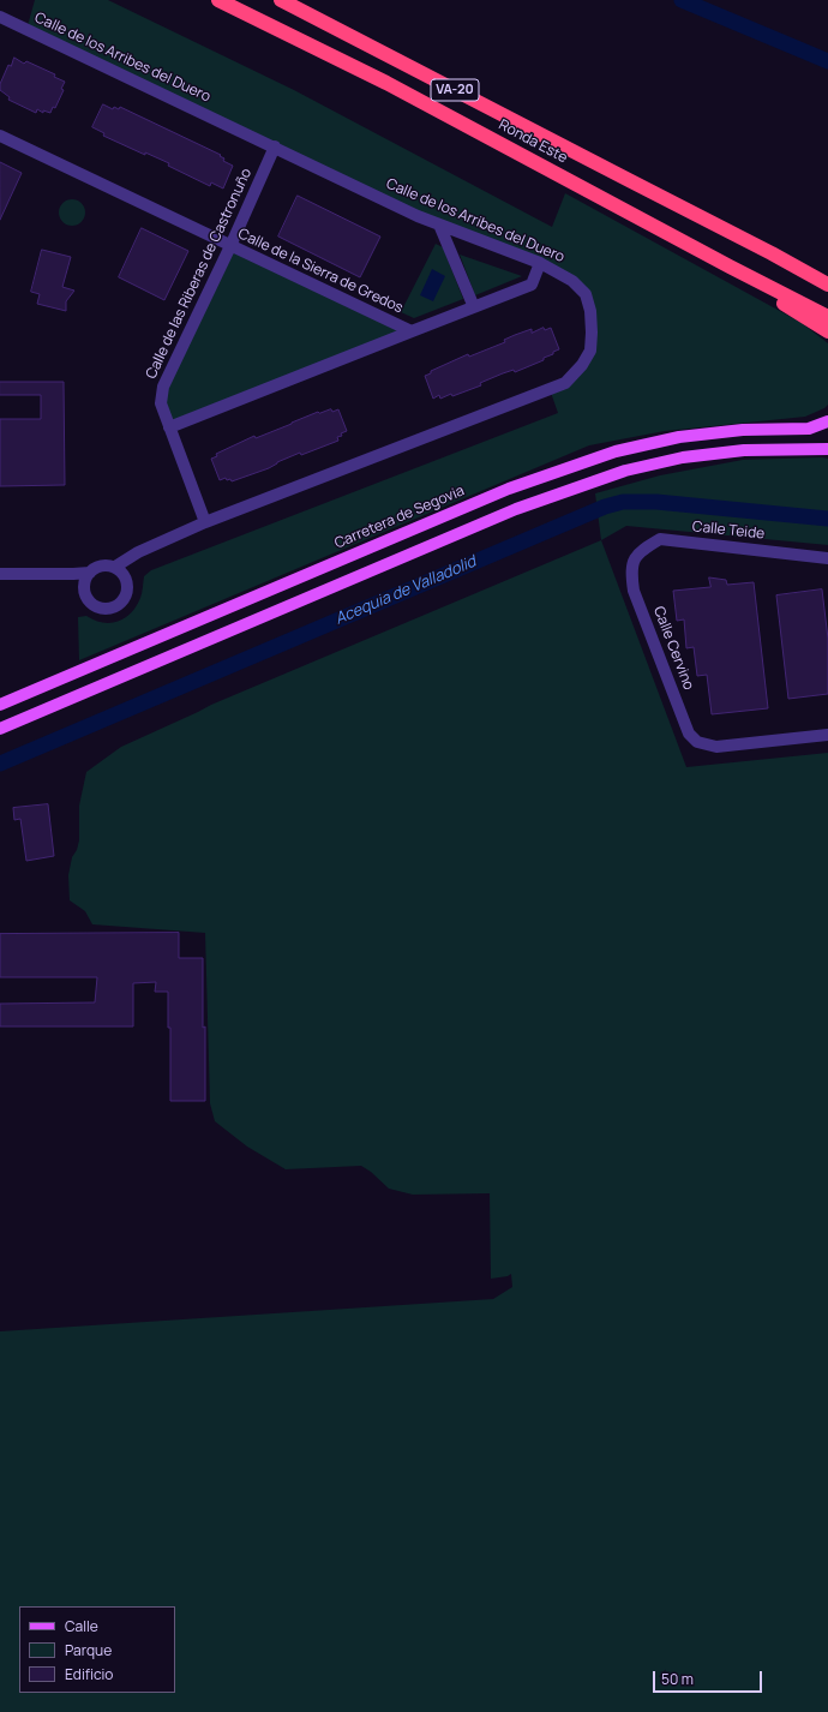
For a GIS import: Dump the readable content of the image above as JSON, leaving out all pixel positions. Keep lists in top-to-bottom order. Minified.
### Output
{"streets":{"highway":["VA-20","Ronda Este"],"main road":["Carretera de Segovia"],"street":["Calle de los Arribes del Duero","Calle de la Sierra de Gredos","Calle de las Riberas de Castronuño","Calle Teide","Calle Cervino"]},"crossings":[["Calle de los Arribes del Duero","Calle de la Sierra de Gredos"],["Calle de los Arribes del Duero","Calle de las Riberas de Castronuño"],["Calle de la Sierra de Gredos","Calle de las Riberas de Castronuño"],["Calle Teide","Calle Cervino"]],"water":["Acequia de Valladolid"],"legend":["Calle","Parque","Edificio"],"scale_bar":"50 m"}
